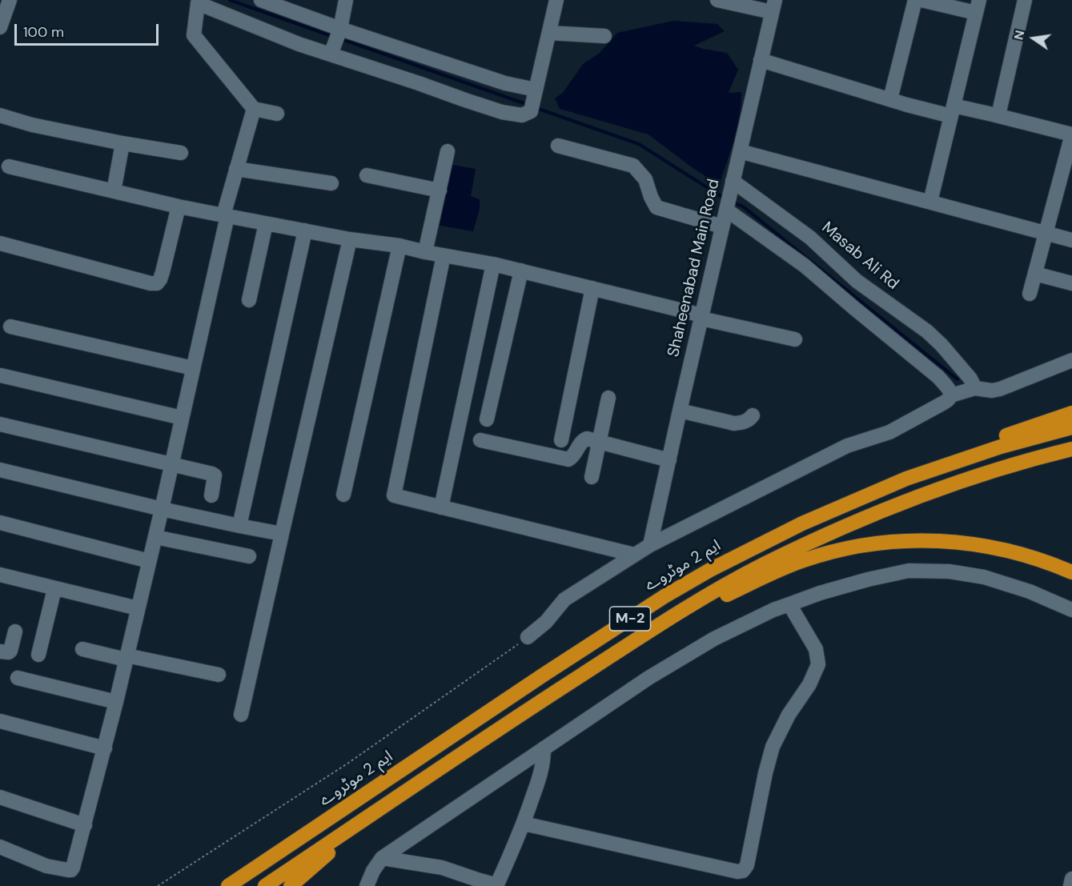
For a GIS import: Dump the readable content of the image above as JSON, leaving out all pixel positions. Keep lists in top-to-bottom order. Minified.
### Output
{"streets":{"highway":["ایم 2 موٹروے","M-2"],"street":["Masab Ali Rd","Shaheenabad Main Road"]},"crossings":[["Masab Ali Rd","Shaheenabad Main Road"]],"scale_bar":"100 m","north":"left"}
